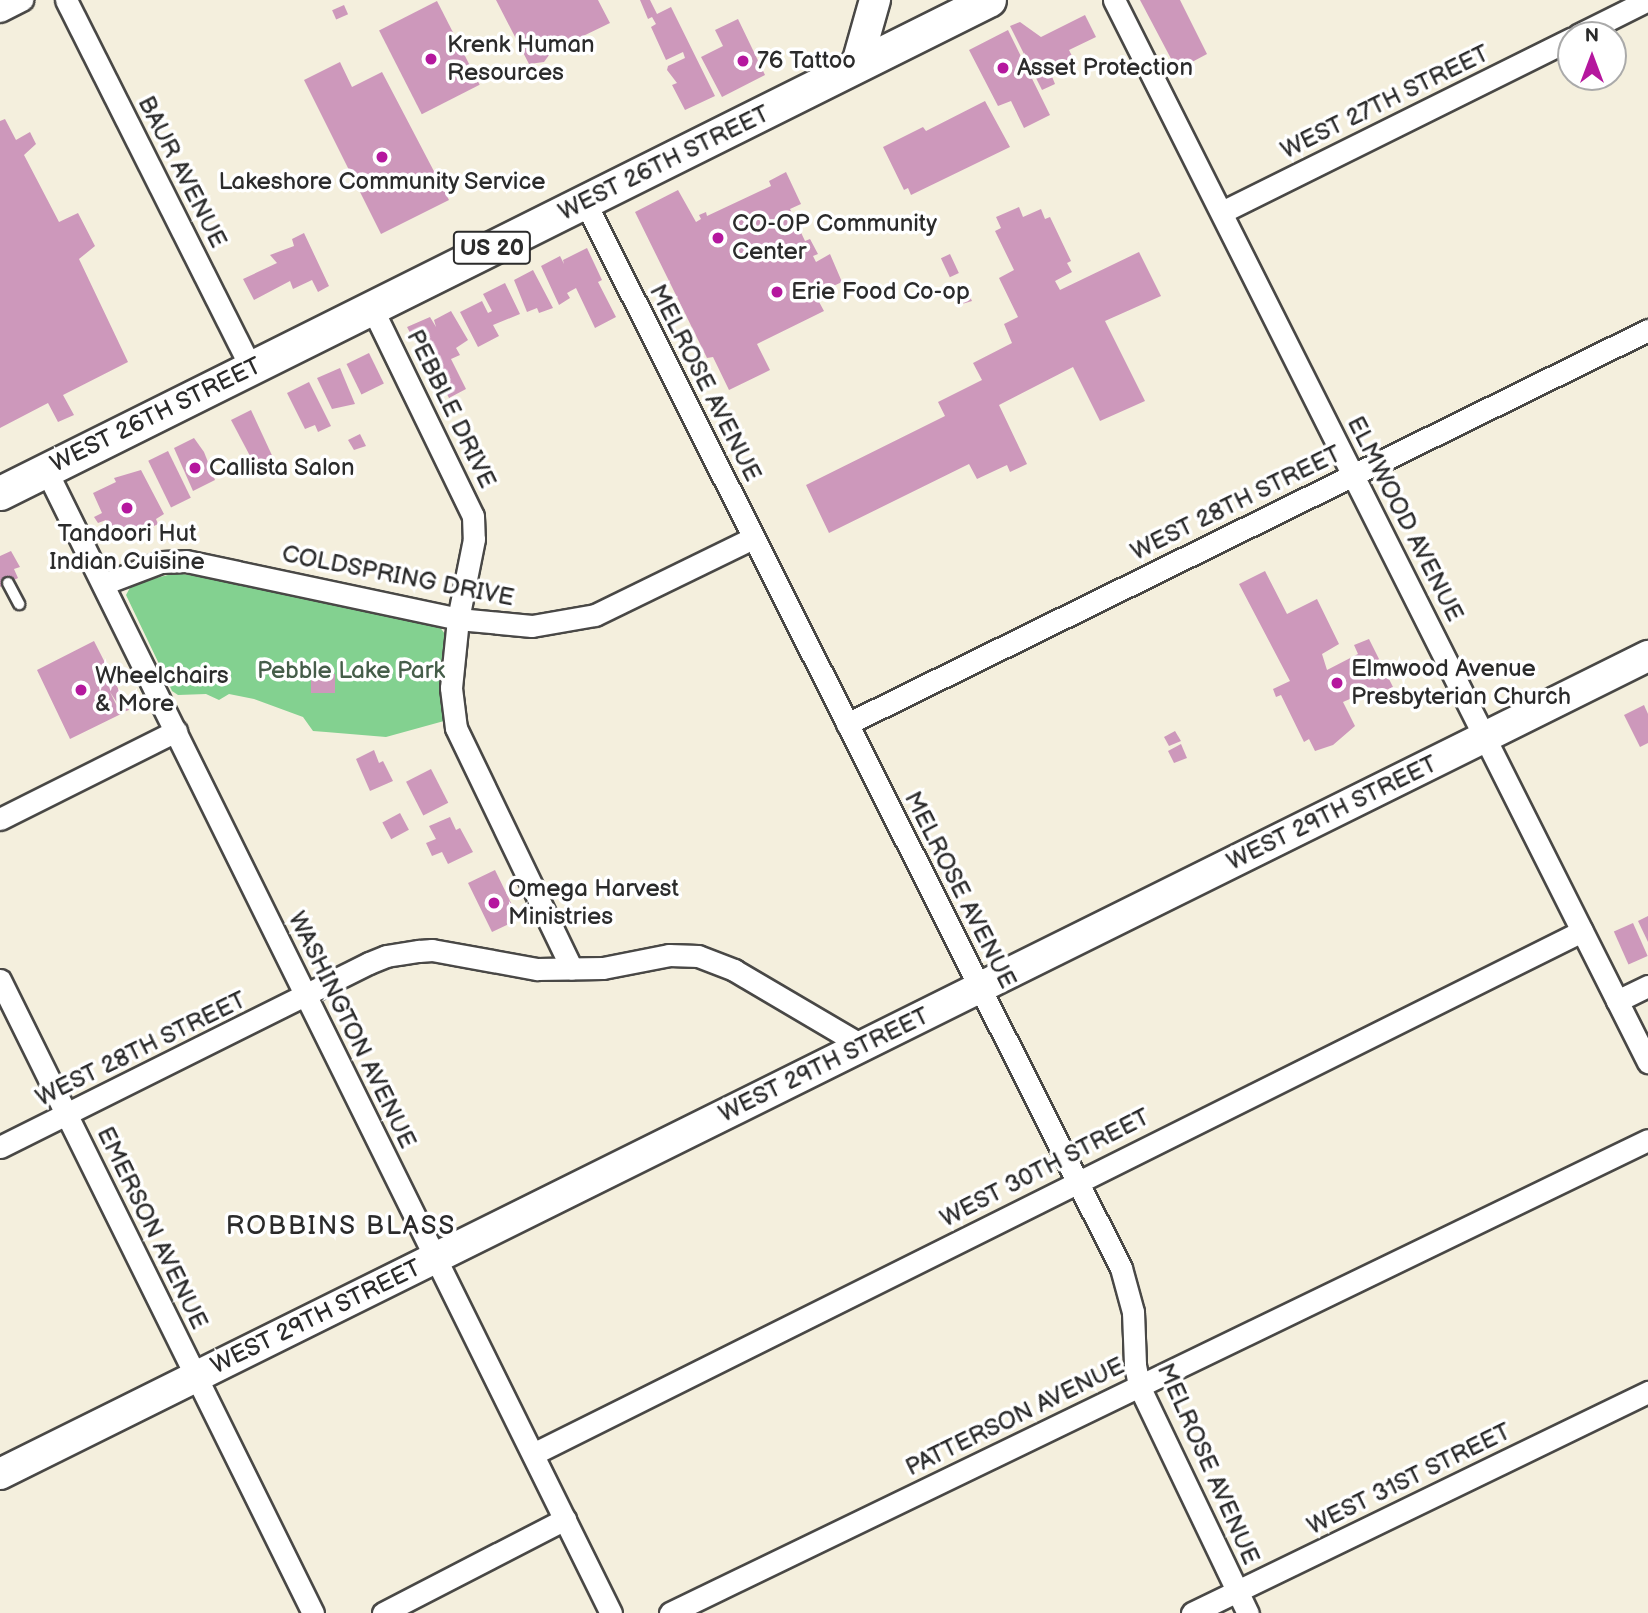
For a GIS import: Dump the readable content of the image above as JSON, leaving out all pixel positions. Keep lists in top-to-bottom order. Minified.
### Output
{"streets":{"main road":["WEST 26TH STREET","US 20"],"street":["WEST 27TH STREET","BAUR AVENUE","MELROSE AVENUE","PEBBLE DRIVE","WEST 28TH STREET","ELMWOOD AVENUE","COLDSPRING DRIVE","WEST 29TH STREET","WASHINGTON AVENUE","WEST 30TH STREET","EMERSON AVENUE","PATTERSON AVENUE","WEST 31ST STREET"]},"crossings":[["WEST 27TH STREET","ELMWOOD AVENUE"],["WEST 26TH STREET","BAUR AVENUE"],["WEST 26TH STREET","MELROSE AVENUE"],["WEST 26TH STREET","PEBBLE DRIVE"],["WEST 26TH STREET","WASHINGTON AVENUE"],["MELROSE AVENUE","WEST 28TH STREET"],["MELROSE AVENUE","COLDSPRING DRIVE"],["MELROSE AVENUE","WEST 29TH STREET"],["MELROSE AVENUE","WEST 30TH STREET"],["MELROSE AVENUE","PATTERSON AVENUE"],["MELROSE AVENUE","WEST 31ST STREET"],["PEBBLE DRIVE","WEST 28TH STREET"],["PEBBLE DRIVE","COLDSPRING DRIVE"],["WEST 28TH STREET","ELMWOOD AVENUE"],["WEST 28TH STREET","WEST 29TH STREET"],["WEST 28TH STREET","WASHINGTON AVENUE"],["WEST 28TH STREET","EMERSON AVENUE"],["ELMWOOD AVENUE","WEST 29TH STREET"],["ELMWOOD AVENUE","WEST 30TH STREET"],["COLDSPRING DRIVE","WASHINGTON AVENUE"],["WEST 29TH STREET","WASHINGTON AVENUE"],["WEST 29TH STREET","EMERSON AVENUE"],["WASHINGTON AVENUE","WEST 30TH STREET"]],"districts":["ROBBINS BLASS"],"parks":["Pebble Lake Park"],"places":["Krenk Human Resources","76 Tattoo","Asset Protection","Lakeshore Community Service","CO-OP Community Center","Erie Food Co-op","Callista Salon","Tandoori Hut Indian Cuisine","Elmwood Avenue Presbyterian Church","Wheelchairs & More","Omega Harvest Ministries"],"north":"top"}
